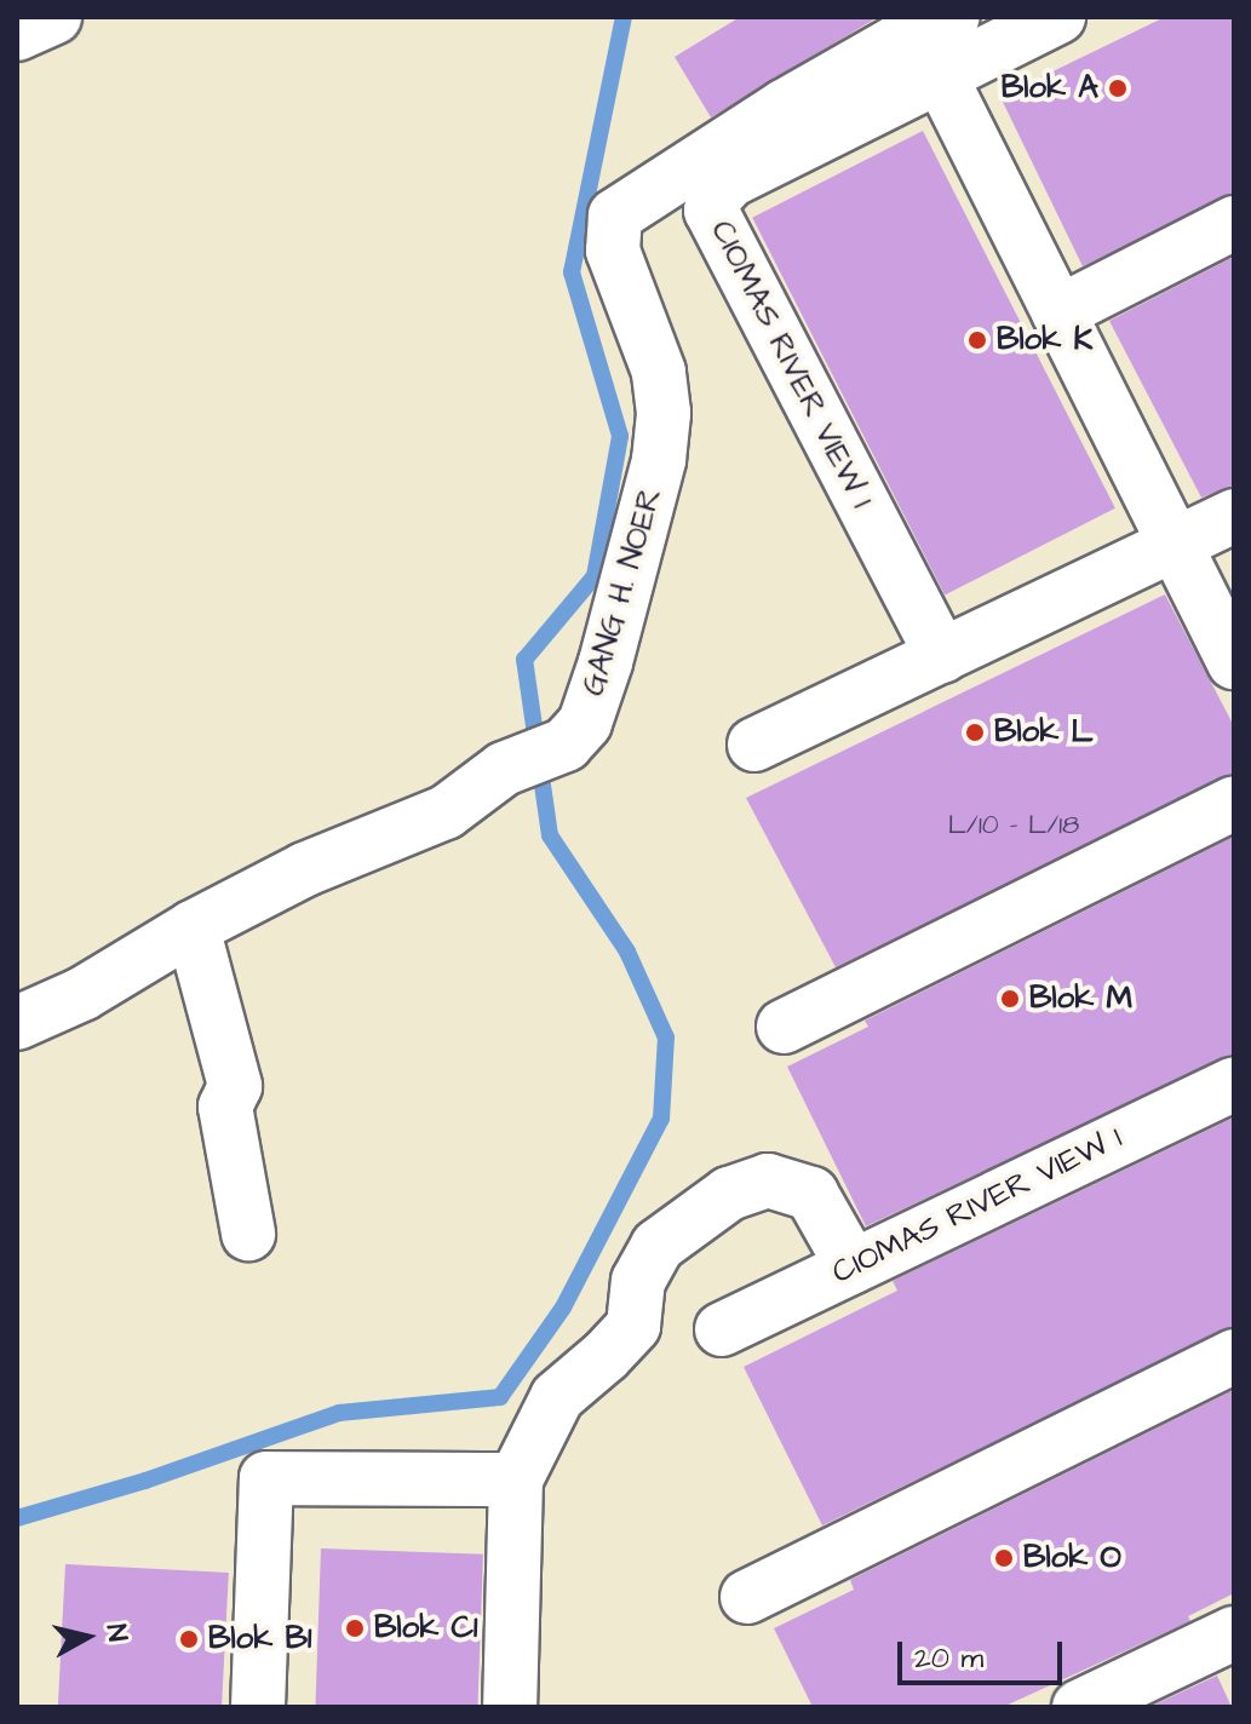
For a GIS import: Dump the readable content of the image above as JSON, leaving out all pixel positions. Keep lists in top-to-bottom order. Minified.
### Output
{"streets":{"street":["CIOMAS RIVER VIEW 1","GANG H. NOER"]},"places":["Blok A","Blok K","Blok L","Blok M","Blok O","Blok C1","Blok B1"],"house_numbers":["L/10 - L/18"],"scale_bar":"20 m","north":"right"}
